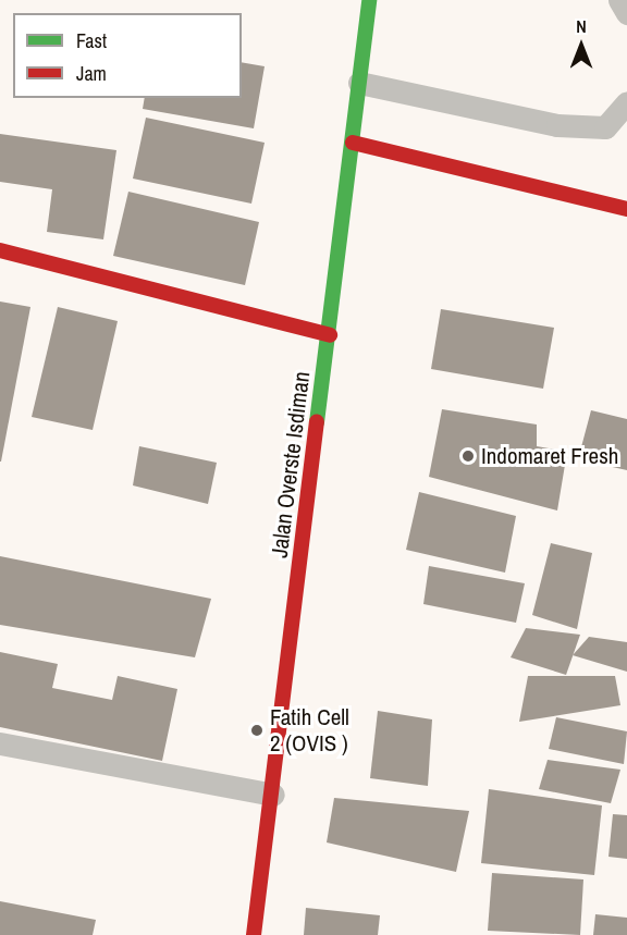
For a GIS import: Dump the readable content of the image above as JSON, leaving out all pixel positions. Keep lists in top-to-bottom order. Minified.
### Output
{"streets":{"main road":["Jalan Overste Isdiman"]},"places":["Indomaret Fresh","Fatih Cell 2 (OVIS )"],"legend":["Fast","Jam"],"north":"top"}
